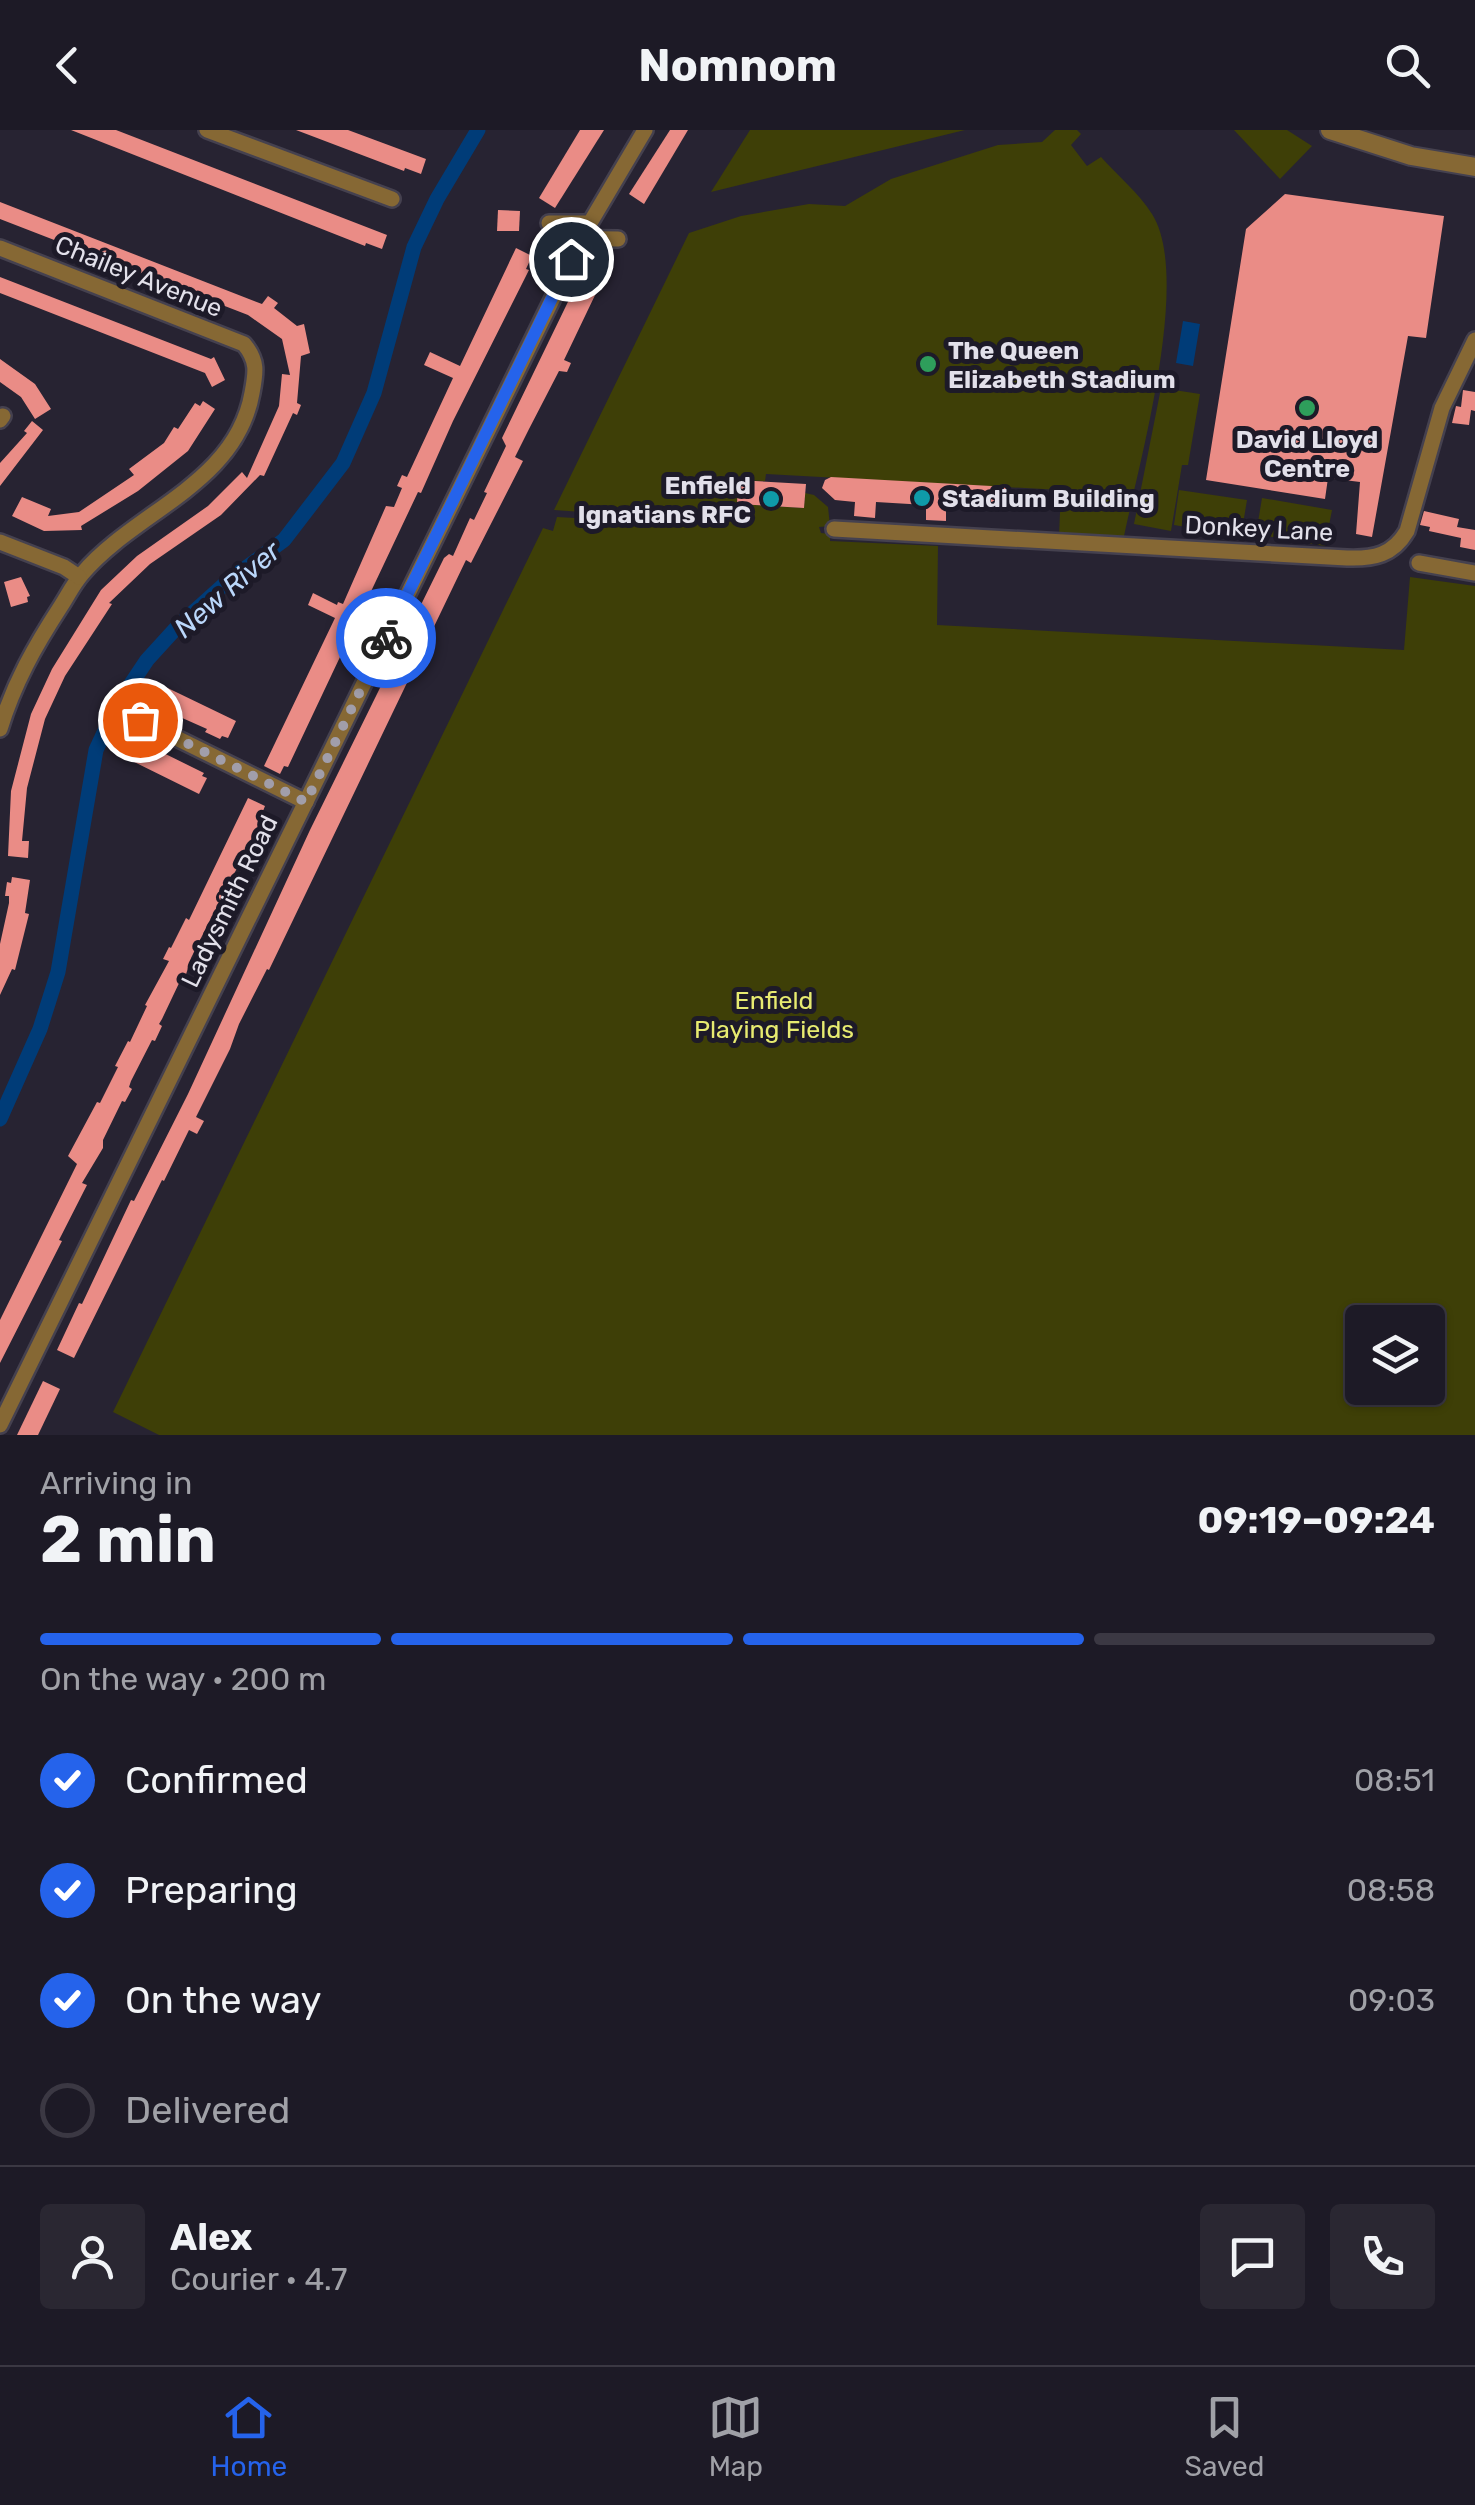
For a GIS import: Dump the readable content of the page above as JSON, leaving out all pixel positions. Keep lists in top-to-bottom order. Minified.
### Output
{"streets":{"street":["Chailey Avenue","Donkey Lane","Ladysmith Road"]},"water":["New River"],"parks":["Enfield Playing Fields"],"places":["The Queen Elizabeth Stadium","David Lloyd Centre","Stadium Building","Enfield Ignatians RFC"],"page":{"header":"Nomnom","heading":["2 min","Arriving in","09:19–09:24"],"panel":["Alex","Courier · 4.7"],"bar":"On the way · 200 m","list":[["Confirmed","08:51"],["Preparing","08:58"],["On the way","09:03"],"Delivered"],"tabs":["Home","Map","Saved"]}}
